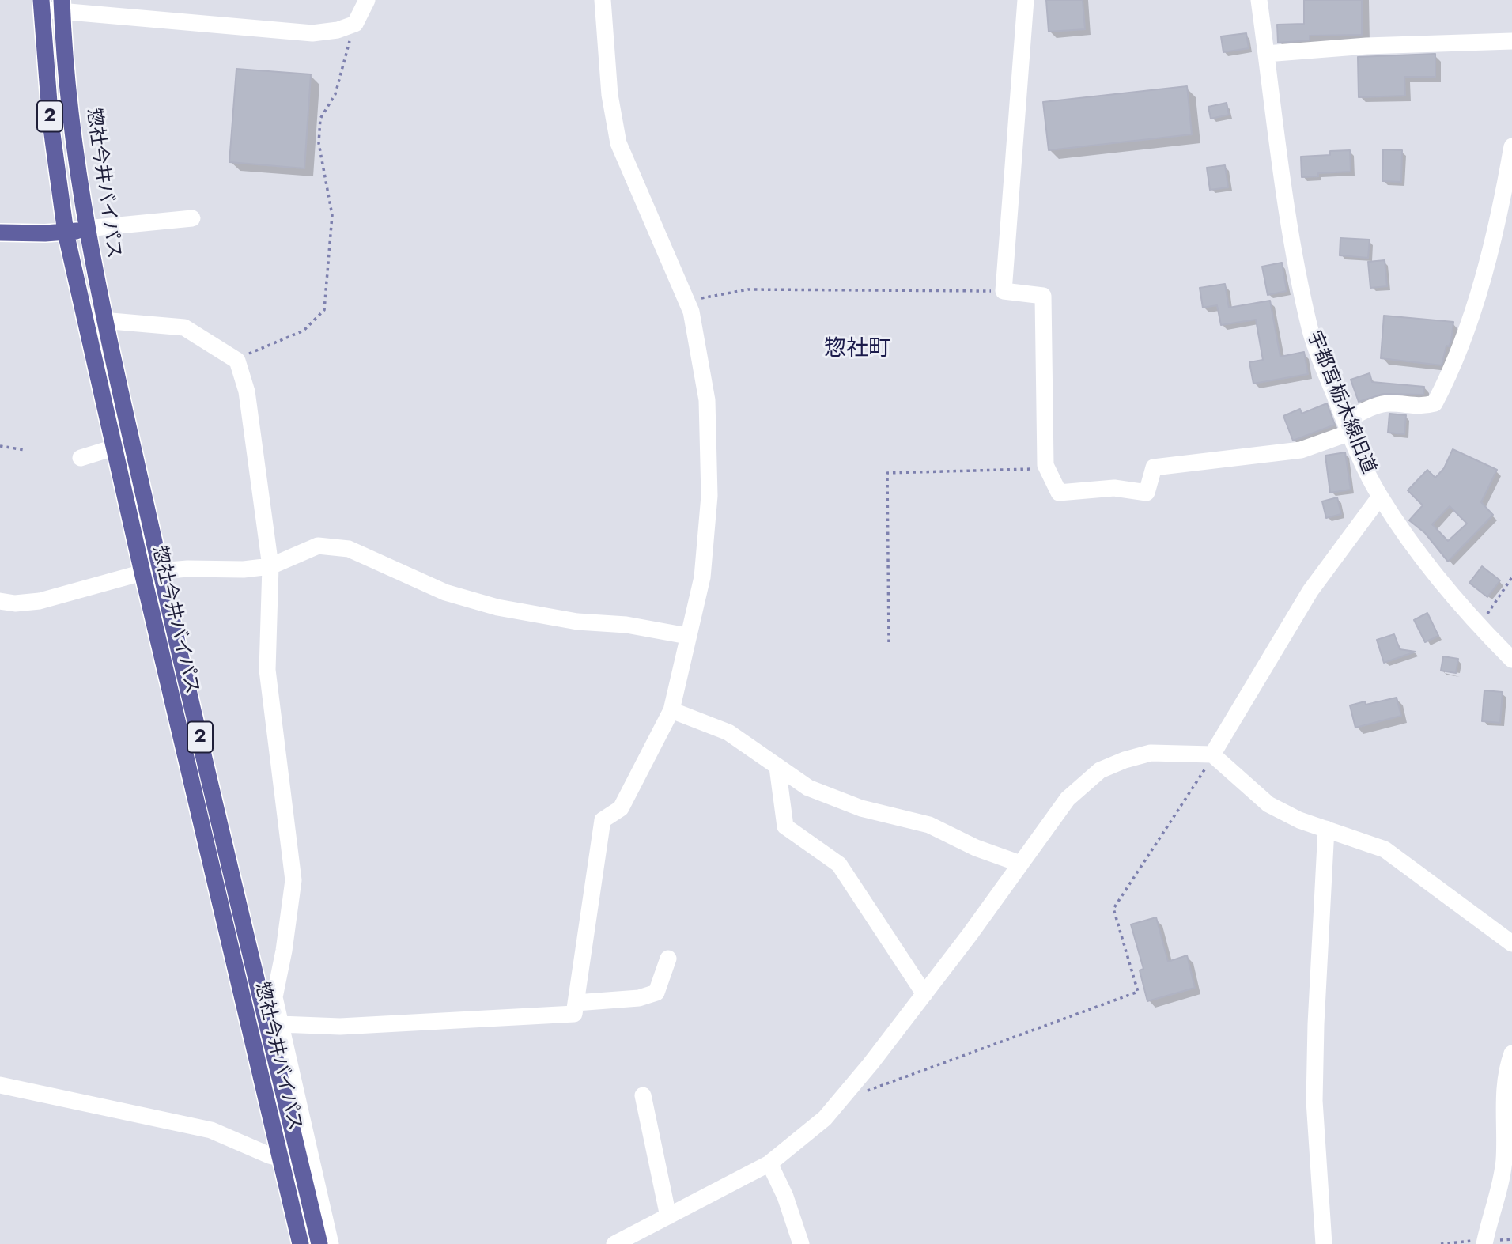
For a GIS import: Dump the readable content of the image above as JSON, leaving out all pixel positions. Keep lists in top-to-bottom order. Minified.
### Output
{"streets":{"main road":["2","惣社今井バイパス"],"street":["宇都宮栃木線旧道"]},"districts":["惣社町"]}
